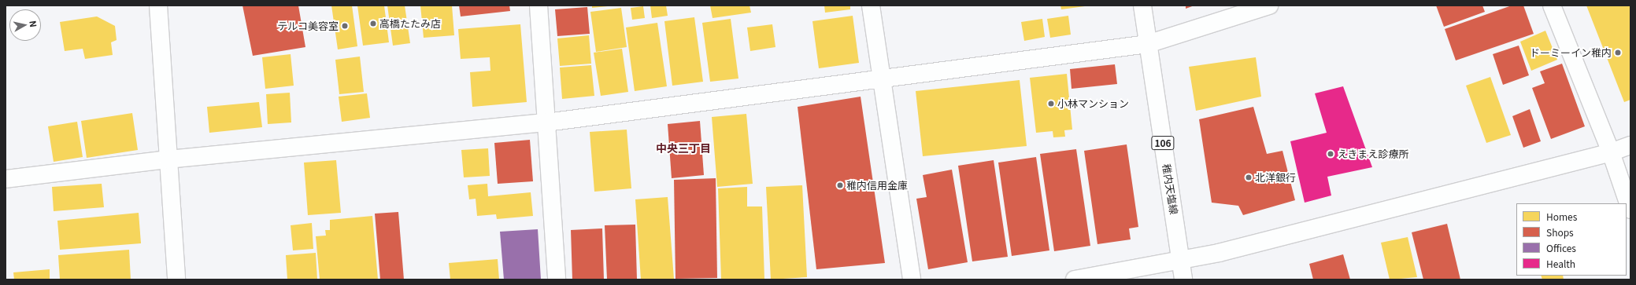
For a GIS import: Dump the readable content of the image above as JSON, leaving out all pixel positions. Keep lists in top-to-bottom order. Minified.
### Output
{"streets":{"street":["106","稚内天塩線"]},"districts":["中央三丁目"],"places":["高橋たたみ店","テルコ美容室","ドーミーイン稚内","小林マンション","えきまえ診療所","北洋銀行","稚内信用金庫"],"legend":["Homes","Shops","Offices","Health"],"north":"right"}
